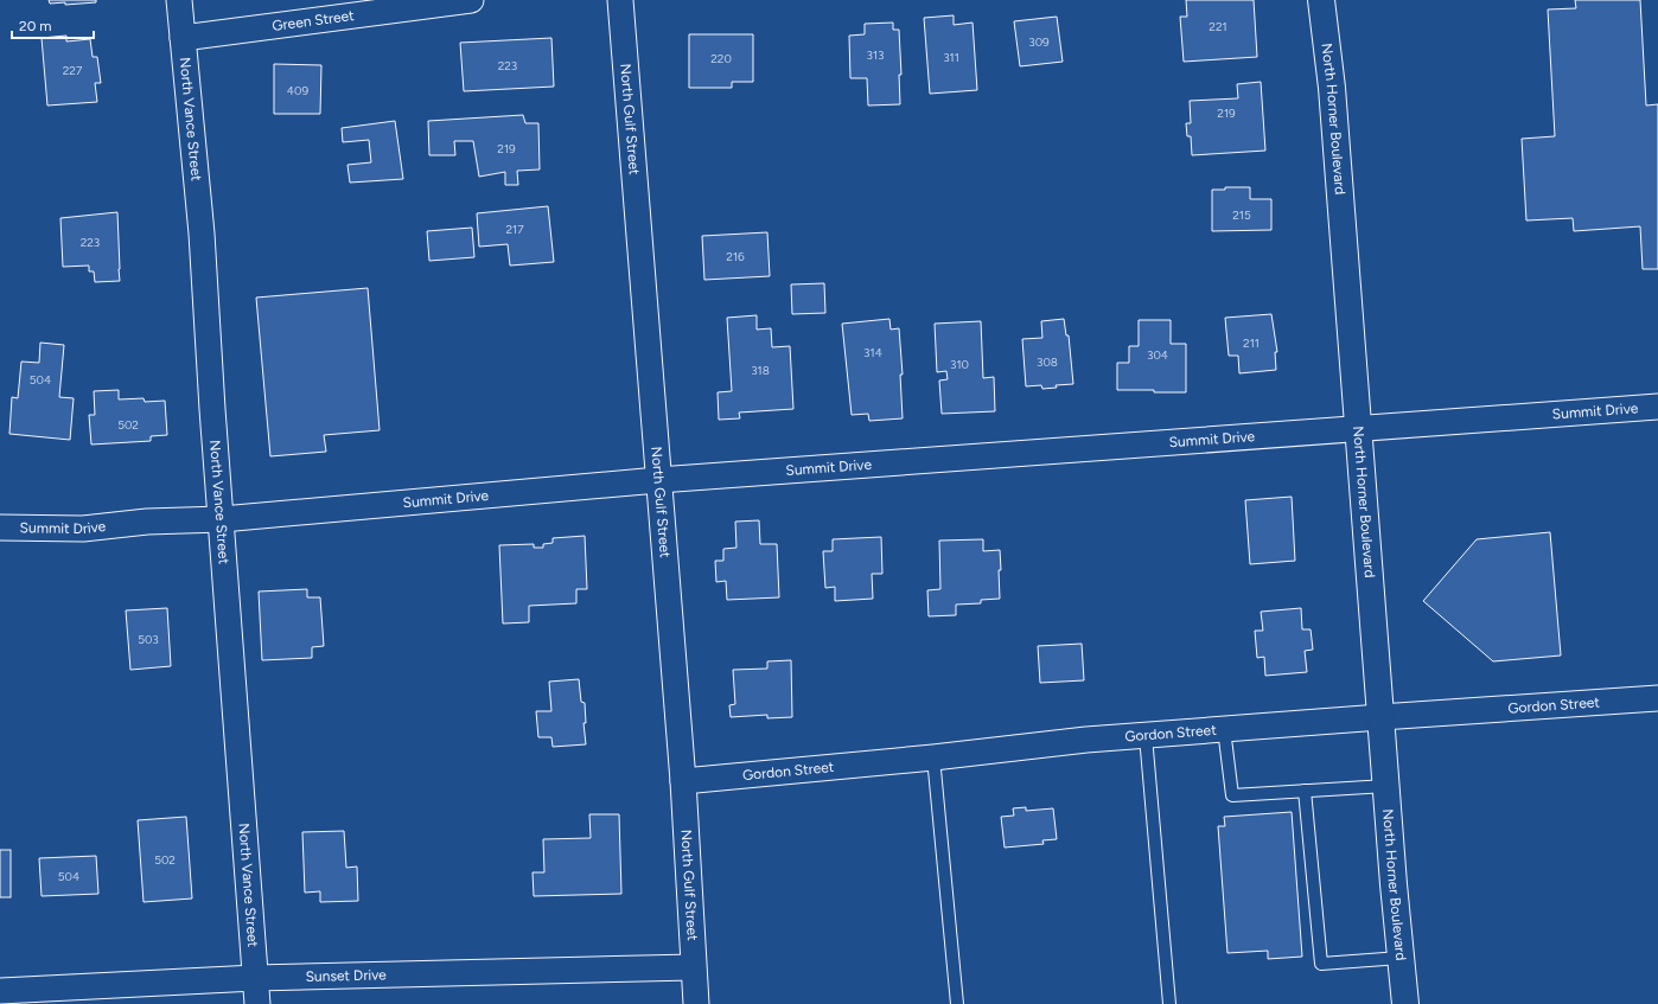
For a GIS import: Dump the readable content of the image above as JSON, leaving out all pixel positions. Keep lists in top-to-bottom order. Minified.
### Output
{"streets":{"main road":["North Horner Boulevard"],"street":["Green Street","North Vance Street","North Gulf Street","Summit Drive","Gordon Street","Sunset Drive"]},"crossings":[["Green Street","North Vance Street"],["North Vance Street","Summit Drive"],["North Vance Street","Sunset Drive"],["North Gulf Street","Summit Drive"],["North Gulf Street","Gordon Street"],["North Gulf Street","Sunset Drive"],["North Horner Boulevard","Summit Drive"],["North Horner Boulevard","Gordon Street"]],"house_numbers":["221","309","313","311","220","223","227","409","219","219","215","217","223","216","211","314","304","308","310","318","504","502","503","502","504"],"scale_bar":"20 m"}
